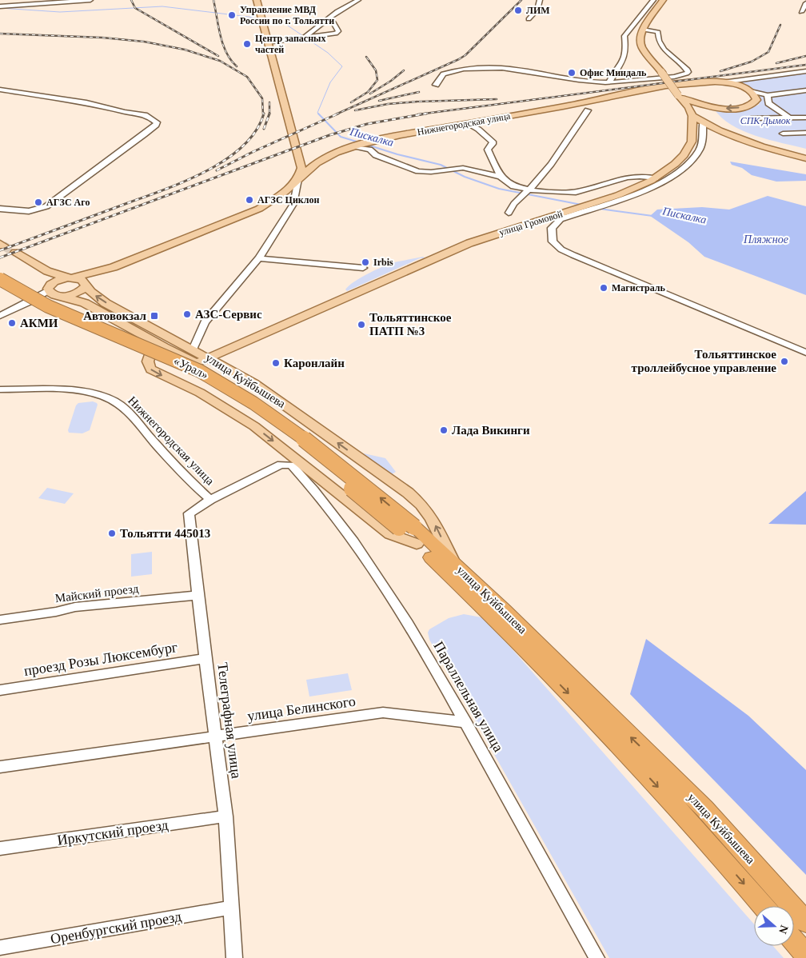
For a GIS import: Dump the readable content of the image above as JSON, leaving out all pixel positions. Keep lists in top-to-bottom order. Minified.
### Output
{"streets":{"highway":["«Урал»","улица Куйбышева"],"main road":["Нижнегородская улица","улица Громовой"],"street":["Майский проезд","проезд Розы Люксембург","Параллельная улица","улица Белинского","Телеграфная улица","Иркутский проезд","Оренбургский проезд"]},"crossings":[["Нижнегородская улица","улица Куйбышева"],["Нижнегородская улица","Параллельная улица"],["Нижнегородская улица","Телеграфная улица"],["улица Громовой","улица Куйбышева"],["«Урал»","улица Куйбышева"],["Майский проезд","Телеграфная улица"],["проезд Розы Люксембург","Телеграфная улица"],["Параллельная улица","улица Белинского"],["улица Белинского","Телеграфная улица"],["Телеграфная улица","Иркутский проезд"],["Телеграфная улица","Оренбургский проезд"]],"water":["Пискалка","Пляжное"],"parks":["СПК Дымок"],"places":{"other":["ЛИМ","Управление МВД России по г. Тольятти","Центр запасных частей","Офис Миндаль","АГЗС Циклон","АГЗС Аго","Irbis","Магистраль","АЗС-Сервис","АКМИ","Тольяттинское ПАТП №3","Тольяттинское троллейбусное управление","Каронлайн","Лада Викинги","Тольятти 445013"],"transit":["Автовокзал"]},"north":"right"}
